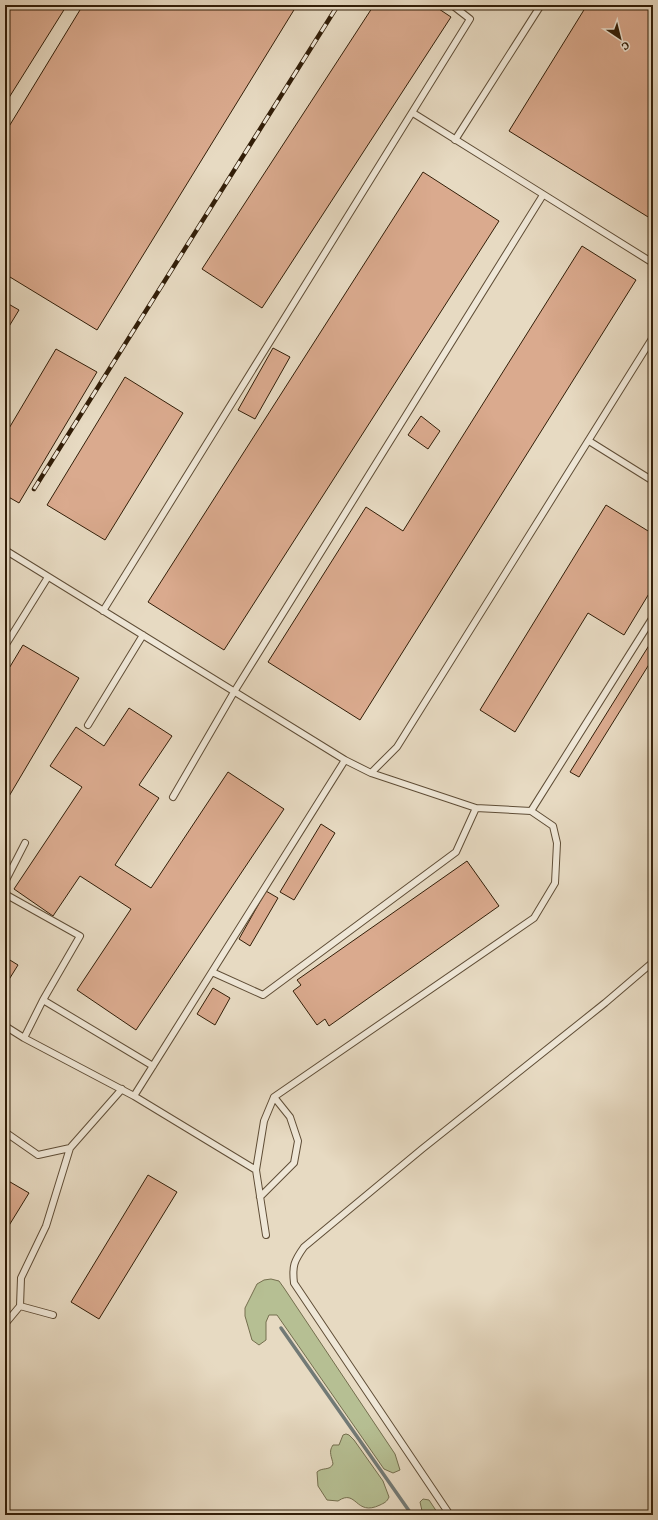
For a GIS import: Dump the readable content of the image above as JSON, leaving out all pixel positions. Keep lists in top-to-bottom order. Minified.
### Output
{"north":"bottom right"}
